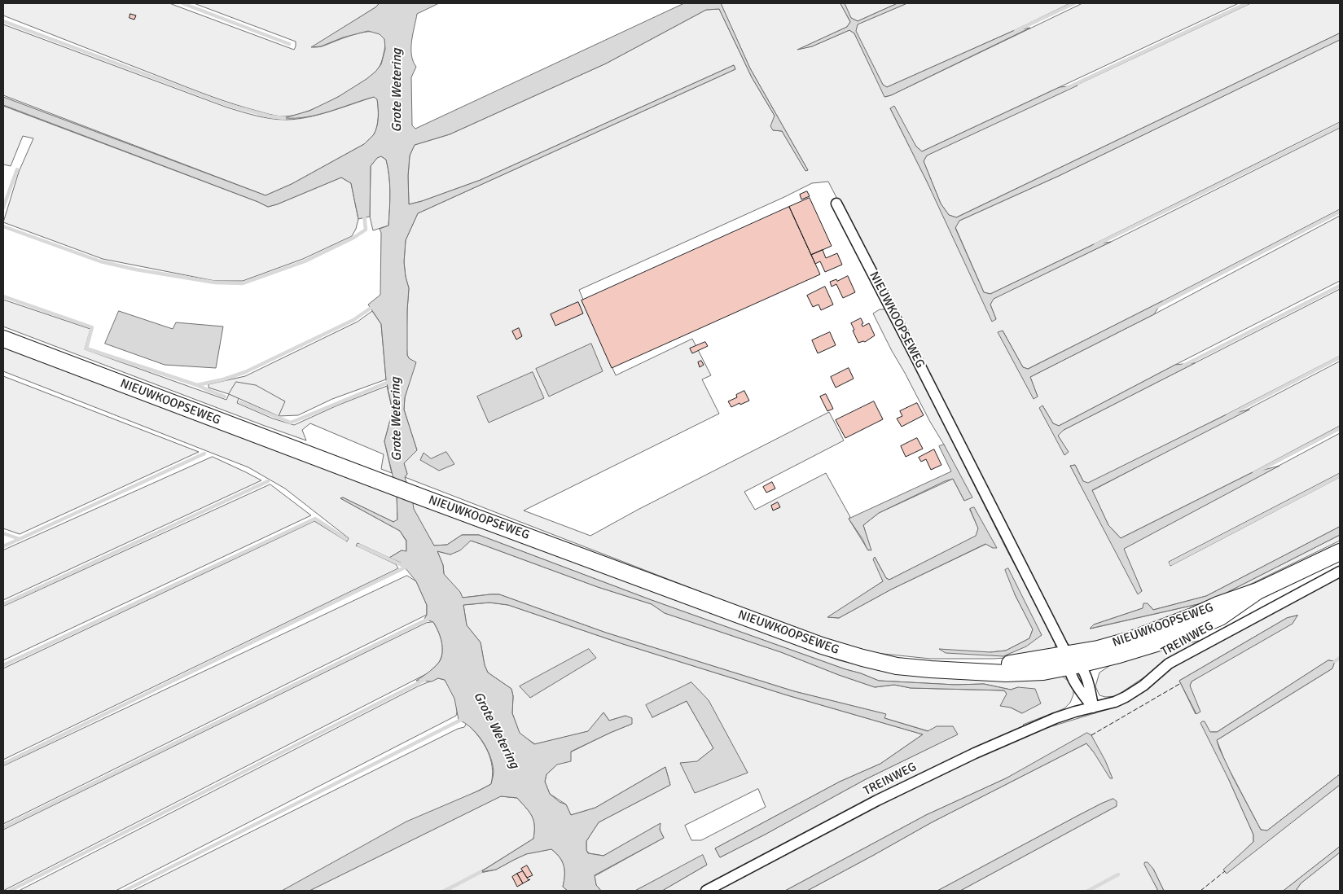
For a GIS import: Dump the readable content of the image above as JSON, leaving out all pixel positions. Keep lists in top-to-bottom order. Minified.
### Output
{"streets":{"main road":["NIEUWKOOPSEWEG"],"street":["TREINWEG"]},"water":["Grote Wetering"]}
